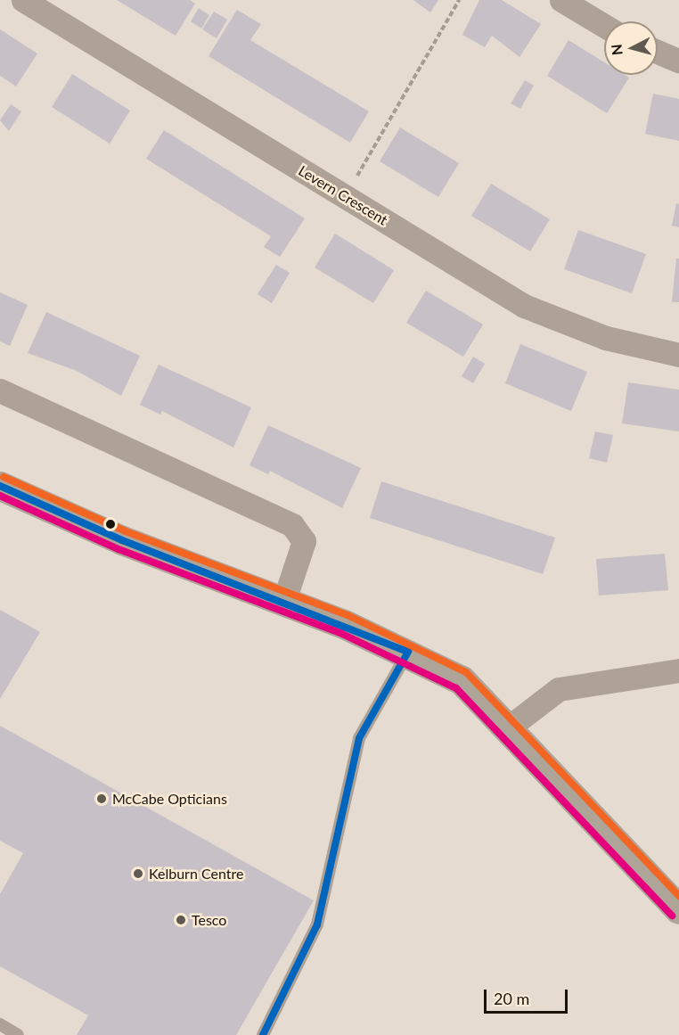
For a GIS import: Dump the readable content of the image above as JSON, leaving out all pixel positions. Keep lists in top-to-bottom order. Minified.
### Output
{"streets":{"street":["Levern Crescent"]},"places":["McCabe Opticians","Kelburn Centre","Tesco"],"scale_bar":"20 m","north":"left"}
